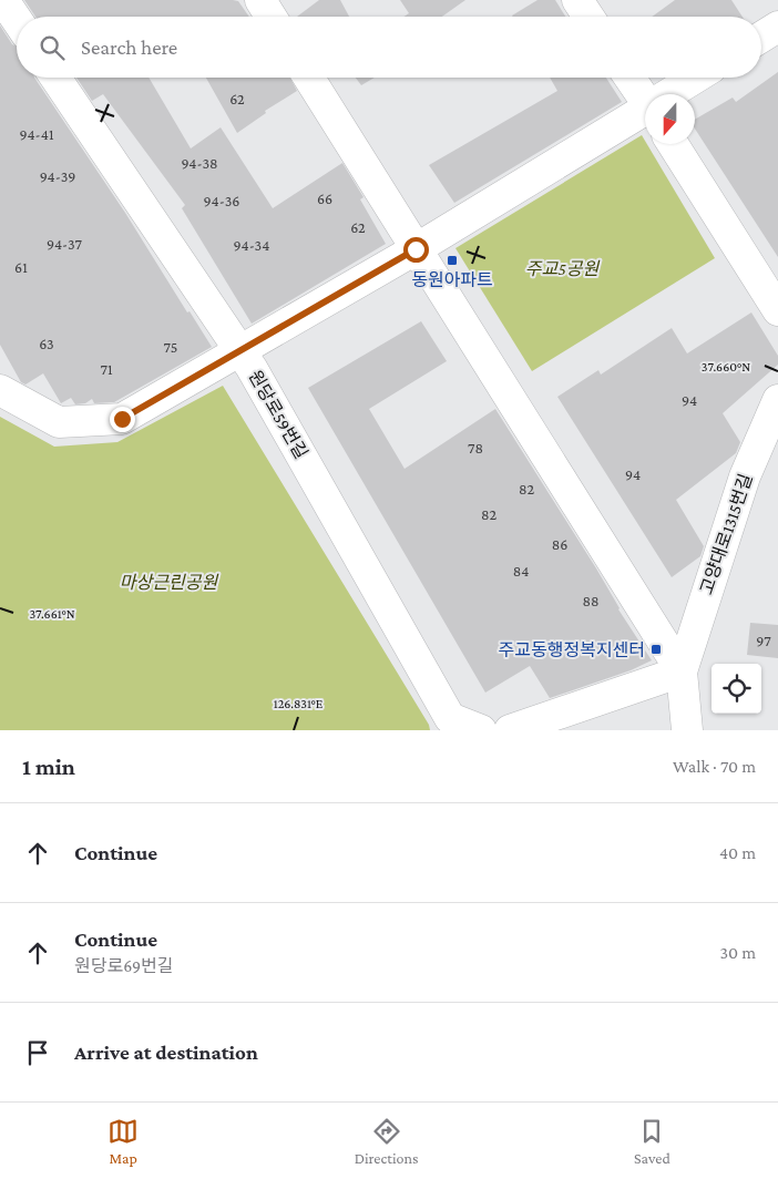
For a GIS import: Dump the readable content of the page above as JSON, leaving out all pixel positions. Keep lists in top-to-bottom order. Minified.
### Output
{"streets":{"street":["원당로59번길","고양대로1315번길"]},"parks":["주교5공원","마상근린공원"],"places":{"transit":["동원아파트","주교동행정복지센터"]},"house_numbers":["62","94-41","94-38","94-39","66","94-36","62","94-37","94-34","61","63","75","71","94","78","94","82","82","86","84","88","97"],"north":"bottom","page":{"search":"Search here","heading":["1 min","Walk · 70 m"],"list":[["Continue","40 m"],["Continue","원당로69번길","30 m"],"Arrive at destination"],"nav":["Map","Directions","Saved"]},"coordinates":["37.660°N","37.661°N","126.831°E"]}
